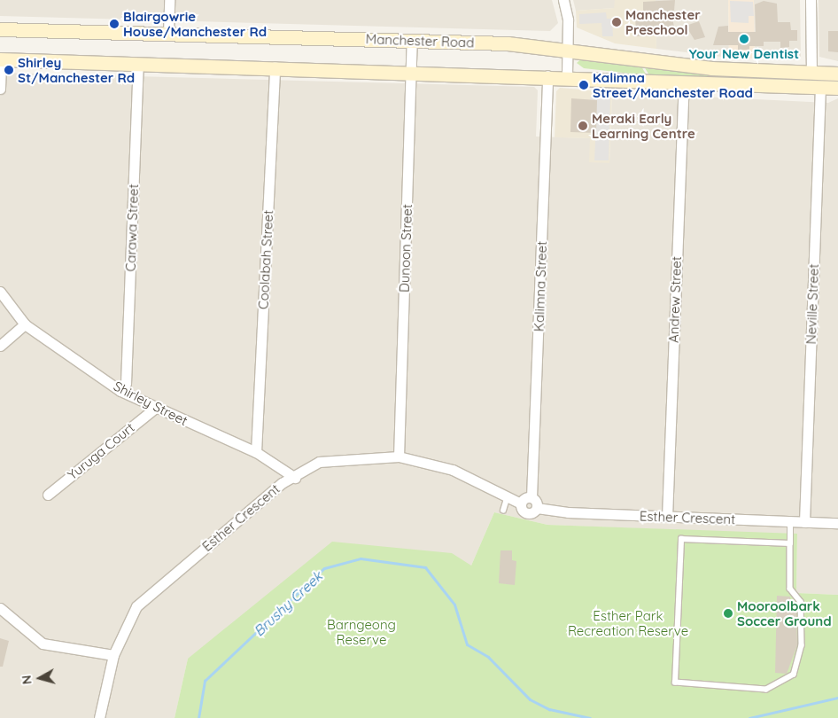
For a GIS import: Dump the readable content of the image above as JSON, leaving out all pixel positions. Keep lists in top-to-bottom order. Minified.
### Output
{"streets":{"main road":["Manchester Road"],"street":["Carawa Street","Dunoon Street","Coolabah Street","Kalimna Street","Andrew Street","Neville Street","Shirley Street","Yuruga Court","Esther Crescent"]},"crossings":[["Manchester Road","Dunoon Street"],["Carawa Street","Shirley Street"],["Dunoon Street","Esther Crescent"],["Coolabah Street","Shirley Street"],["Andrew Street","Esther Crescent"],["Neville Street","Esther Crescent"],["Shirley Street","Yuruga Court"],["Shirley Street","Esther Crescent"]],"water":["Brushy Creek"],"parks":["Esther Park Recreation Reserve","Barngeong Reserve"],"places":["Manchester Preschool","Blairgowrie House/Manchester Rd","Your New Dentist","Shirley St/Manchester Rd","Kalimna Street/Manchester Road","Meraki Early Learning Centre","Mooroolbark Soccer Ground"],"north":"left"}
